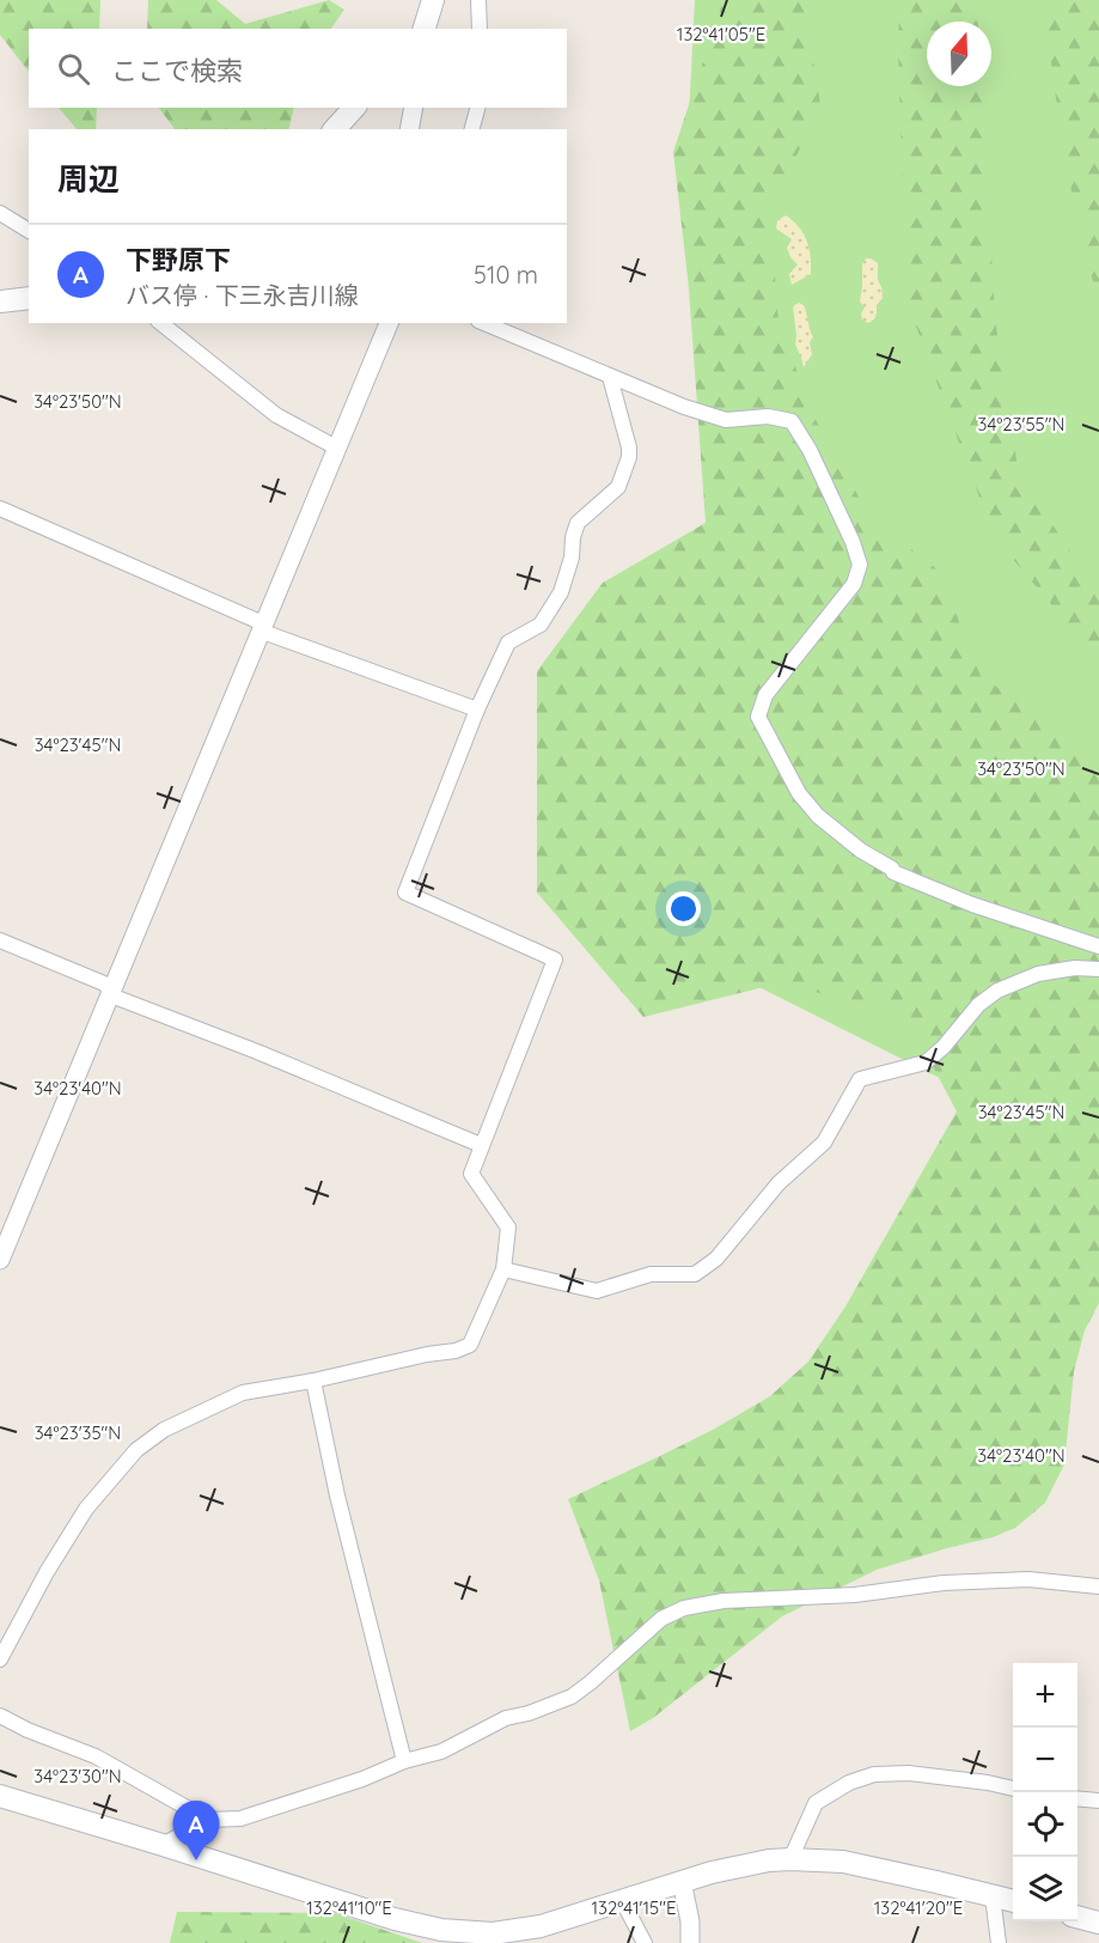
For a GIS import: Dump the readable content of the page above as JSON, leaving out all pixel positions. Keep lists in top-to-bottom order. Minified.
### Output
{"north":"top","page":{"search":"ここで検索","heading":"周辺","list":[{"mark":"A","name":"下野原下","note":"バス停 · 下三永吉川線","value":"510 m"}],"map_buttons":["+","−"],"pins":"A"},"coordinates":["132°41'05\"E","34°23'50\"N","34°23'55\"N","34°23'45\"N","34°23'40\"N","34°23'35\"N","34°23'30\"N","132°41'10\"E","132°41'15\"E","132°41'20\"E"]}
